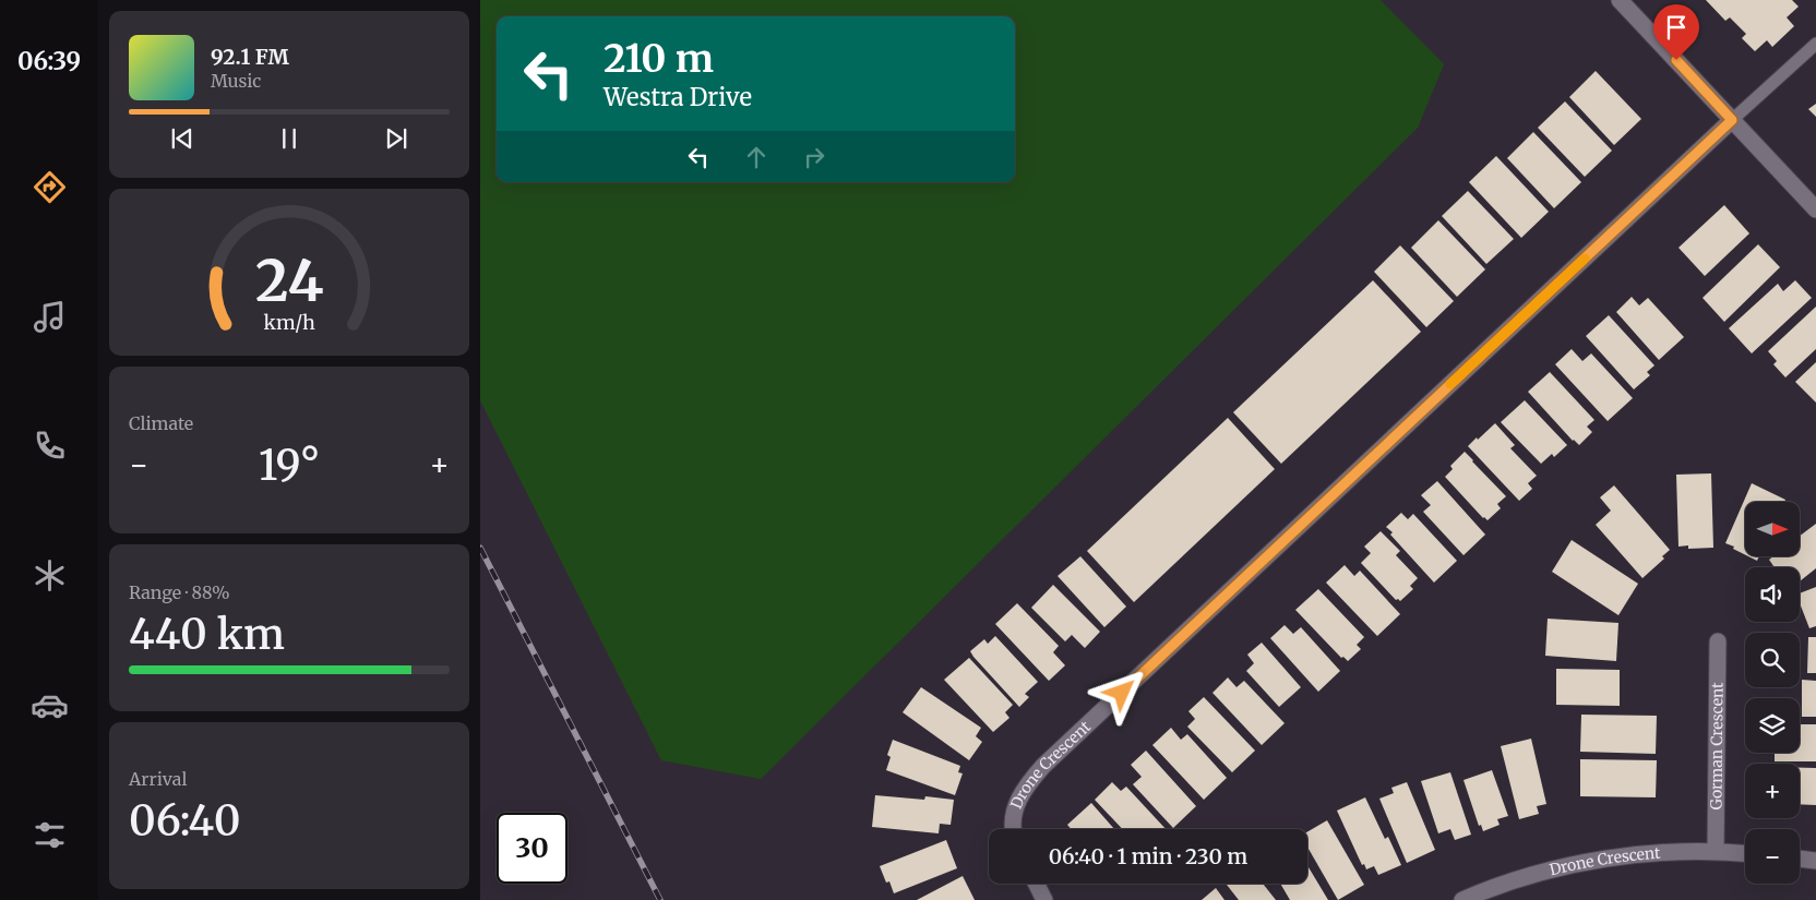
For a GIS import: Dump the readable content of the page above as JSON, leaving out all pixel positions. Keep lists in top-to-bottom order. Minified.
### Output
{"streets":{"street":["Gorman Crescent","Drone Crescent"]},"crossings":[["Gorman Crescent","Drone Crescent"]],"north":"right","page":{"tabs":"06:39","turn":["210 m","Westra Drive"],"song":["92.1 FM","Music"],"tile":["Climate",["Range · 88%","440 km"],["Arrival","06:40"]],"heat":["−","19°","+"],"map_buttons":["+","−"],"limit":"30","trip":"06:40 · 1 min · 230 m","gauge":["24","km/h"]}}
